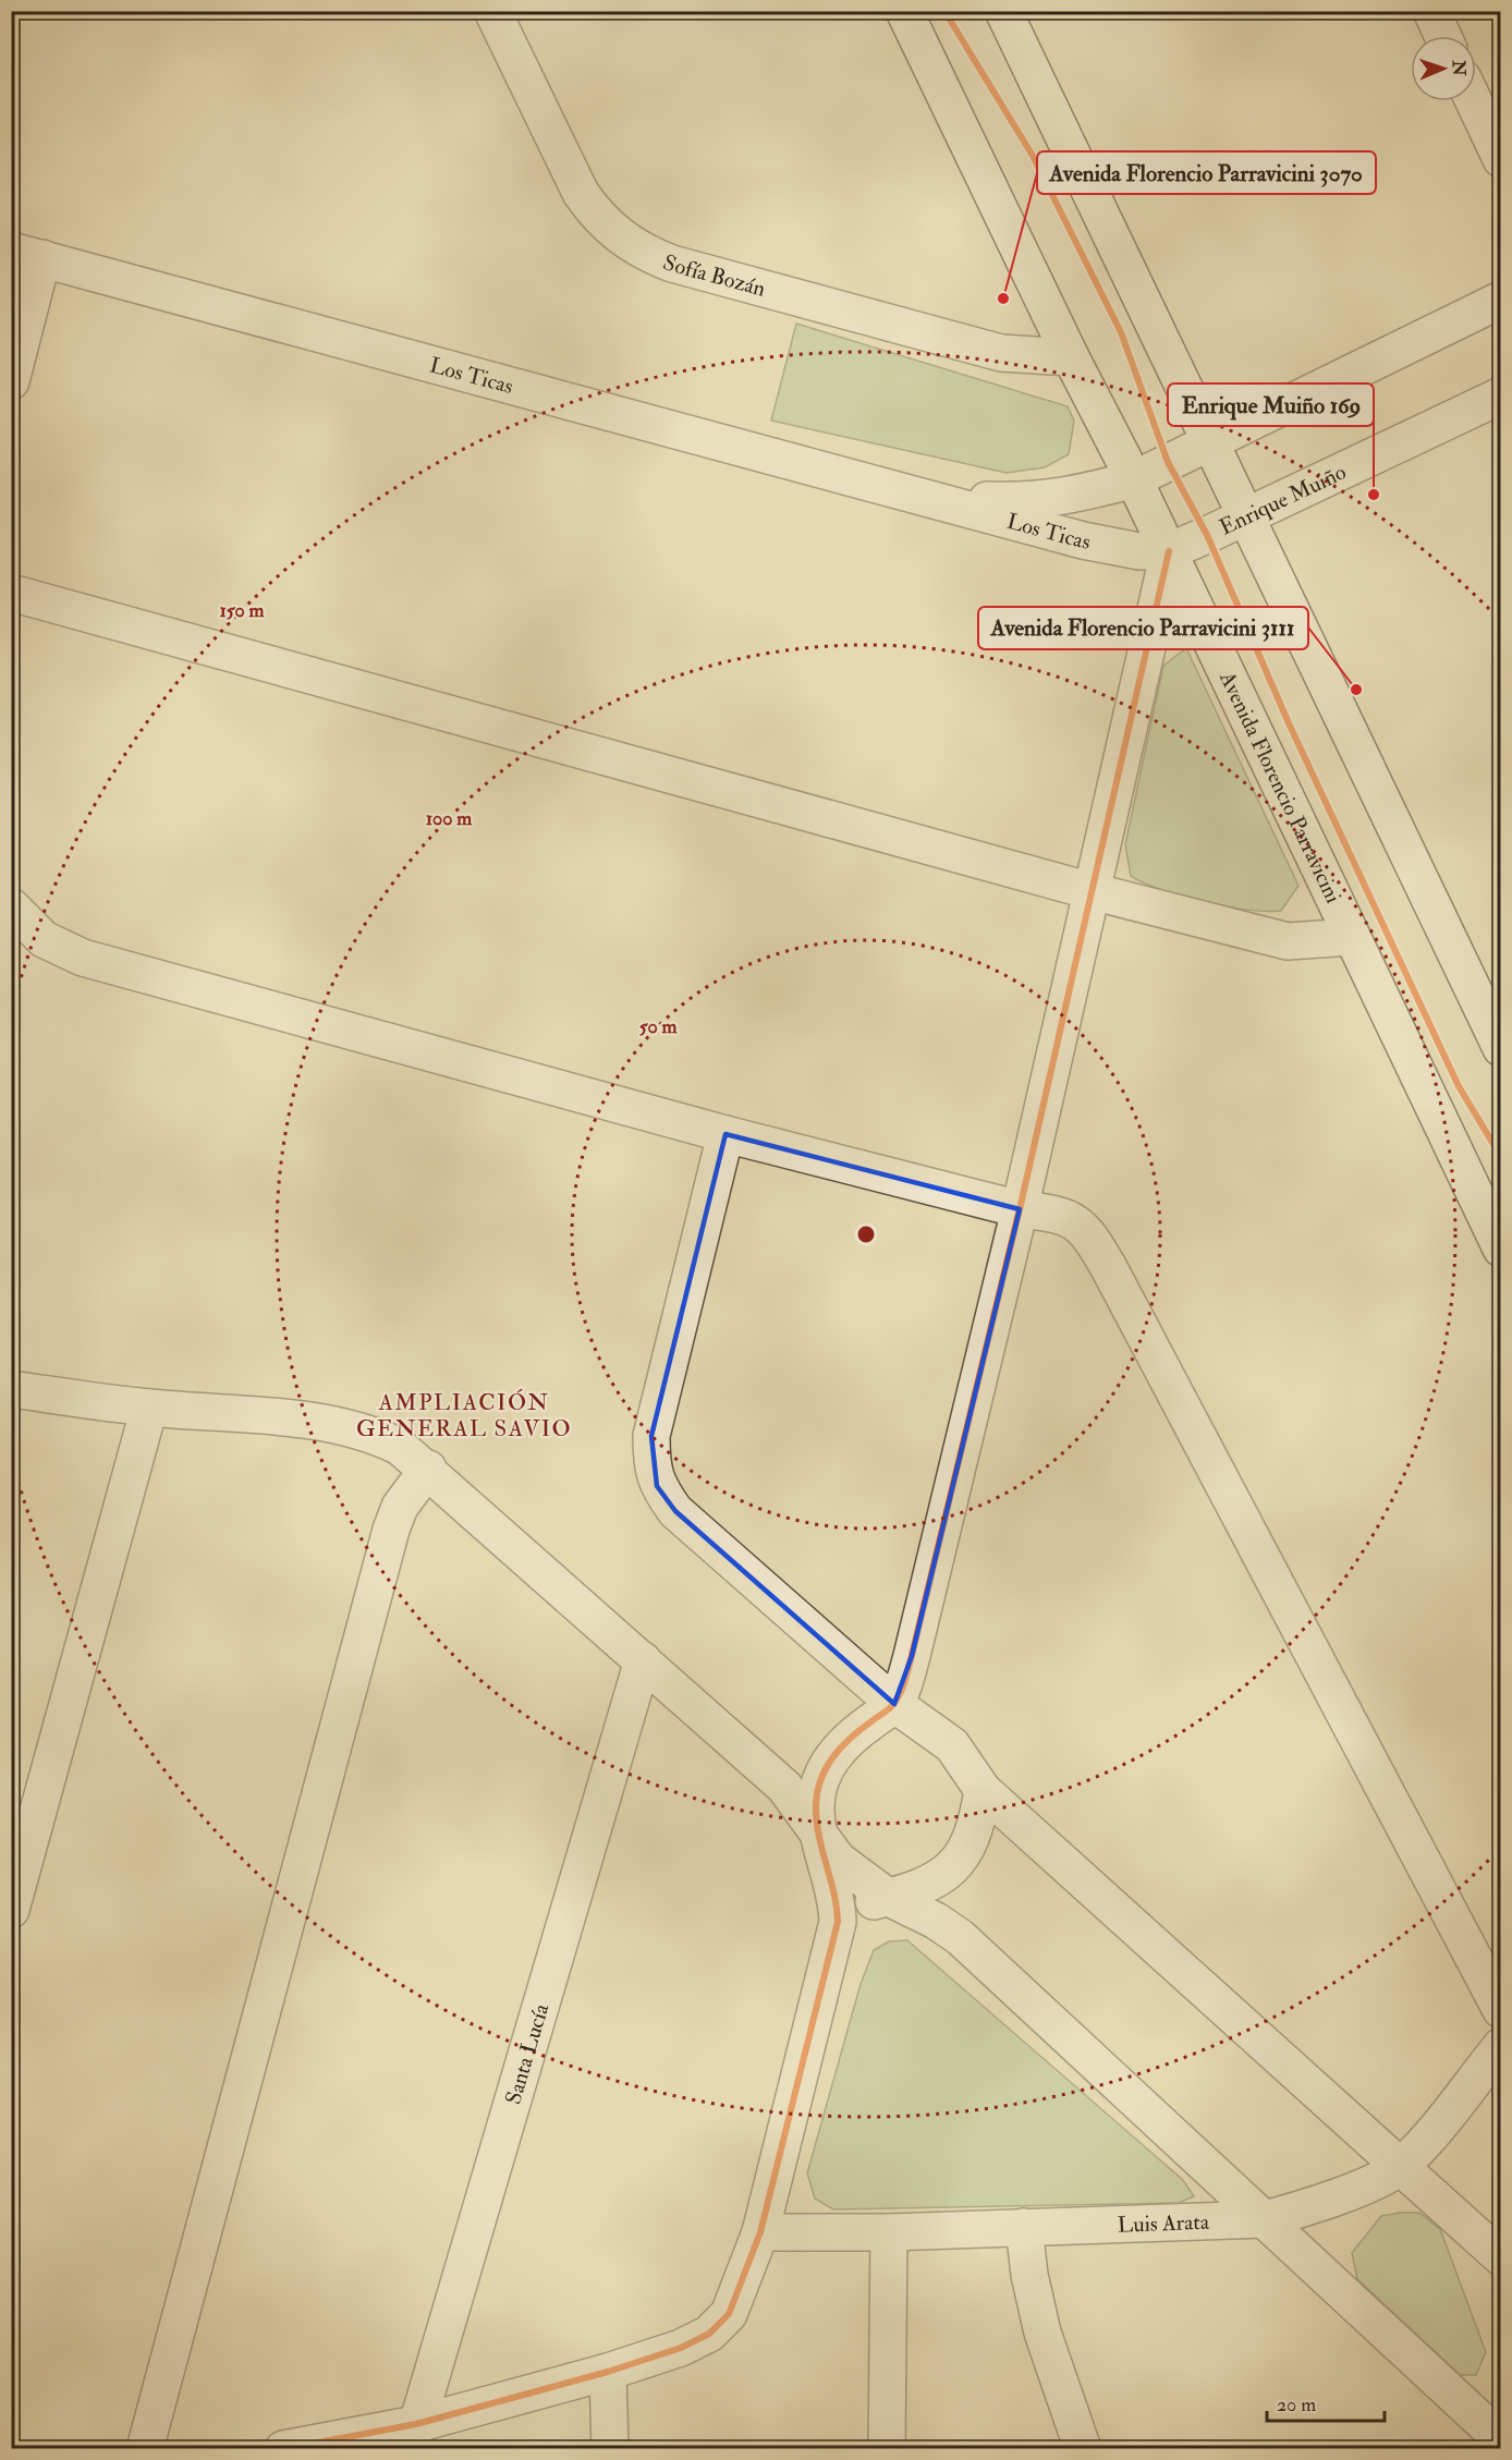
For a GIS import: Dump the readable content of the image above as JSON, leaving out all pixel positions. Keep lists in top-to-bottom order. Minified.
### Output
{"streets":{"street":["Sofía Bozán","Los Ticas","Enrique Muiño","Avenida Florencio Parravicini","Santa Lucía","Luis Arata"]},"crossings":[["Sofía Bozán","Avenida Florencio Parravicini"],["Los Ticas","Enrique Muiño"],["Los Ticas","Avenida Florencio Parravicini"],["Enrique Muiño","Avenida Florencio Parravicini"]],"districts":["AMPLIACIÓN GENERAL SAVIO"],"places":["Avenida Florencio Parravicini 3070","Enrique Muiño 169","Avenida Florencio Parravicini 3111"],"scale_bar":"20 m","north":"right","rings":["150 m","100 m","50 m"]}
